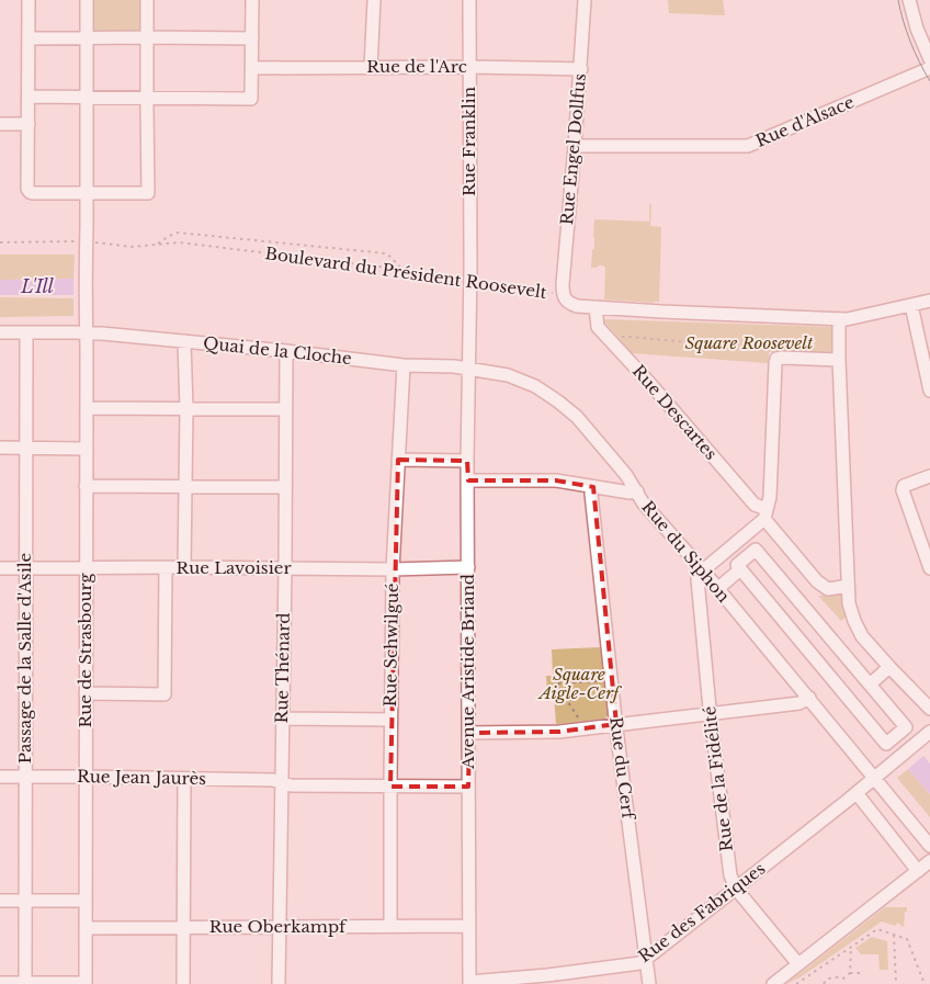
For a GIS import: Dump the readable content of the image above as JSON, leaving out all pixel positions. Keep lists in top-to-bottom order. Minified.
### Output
{"streets":{"street":["Rue de l'Arc","Rue d'Alsace","Rue Franklin","Rue Engel Dollfus","Boulevard du Président Roosevelt","Quai de la Cloche","Rue Descartes","Rue du Siphon","Rue Lavoisier","Rue Schwilgué","Rue de Strasbourg","Passage de la Salle d'Asile","Rue Thénard","Avenue Aristide Briand","Rue du Cerf","Rue Jean Jaurès","Rue de la Fidélité","Rue des Fabriques","Rue Oberkampf"]},"crossings":[["Rue de l'Arc","Rue Franklin"],["Rue de l'Arc","Rue Engel Dollfus"],["Rue d'Alsace","Rue Engel Dollfus"],["Rue Franklin","Boulevard du Président Roosevelt"],["Rue Franklin","Avenue Aristide Briand"],["Rue Engel Dollfus","Boulevard du Président Roosevelt"],["Boulevard du Président Roosevelt","Rue Descartes"],["Boulevard du Président Roosevelt","Rue de Strasbourg"],["Quai de la Cloche","Rue du Siphon"],["Quai de la Cloche","Rue Schwilgué"],["Quai de la Cloche","Rue de Strasbourg"],["Quai de la Cloche","Passage de la Salle d'Asile"],["Quai de la Cloche","Rue Thénard"],["Quai de la Cloche","Avenue Aristide Briand"],["Rue du Siphon","Avenue Aristide Briand"],["Rue du Siphon","Rue de la Fidélité"],["Rue du Siphon","Rue des Fabriques"],["Rue Lavoisier","Rue Schwilgué"],["Rue Lavoisier","Rue de Strasbourg"],["Rue Lavoisier","Passage de la Salle d'Asile"],["Rue Lavoisier","Rue Thénard"],["Rue Lavoisier","Avenue Aristide Briand"],["Rue Schwilgué","Rue Jean Jaurès"],["Rue Schwilgué","Rue Oberkampf"],["Rue de Strasbourg","Rue Jean Jaurès"],["Rue de Strasbourg","Rue Oberkampf"],["Passage de la Salle d'Asile","Rue Jean Jaurès"],["Rue Thénard","Rue Jean Jaurès"],["Rue Thénard","Rue Oberkampf"],["Avenue Aristide Briand","Rue Jean Jaurès"],["Avenue Aristide Briand","Rue des Fabriques"],["Avenue Aristide Briand","Rue Oberkampf"],["Rue du Cerf","Rue des Fabriques"],["Rue de la Fidélité","Rue des Fabriques"]],"water":["L'Ill"],"parks":["Square Roosevelt","Square Aigle-Cerf"]}
